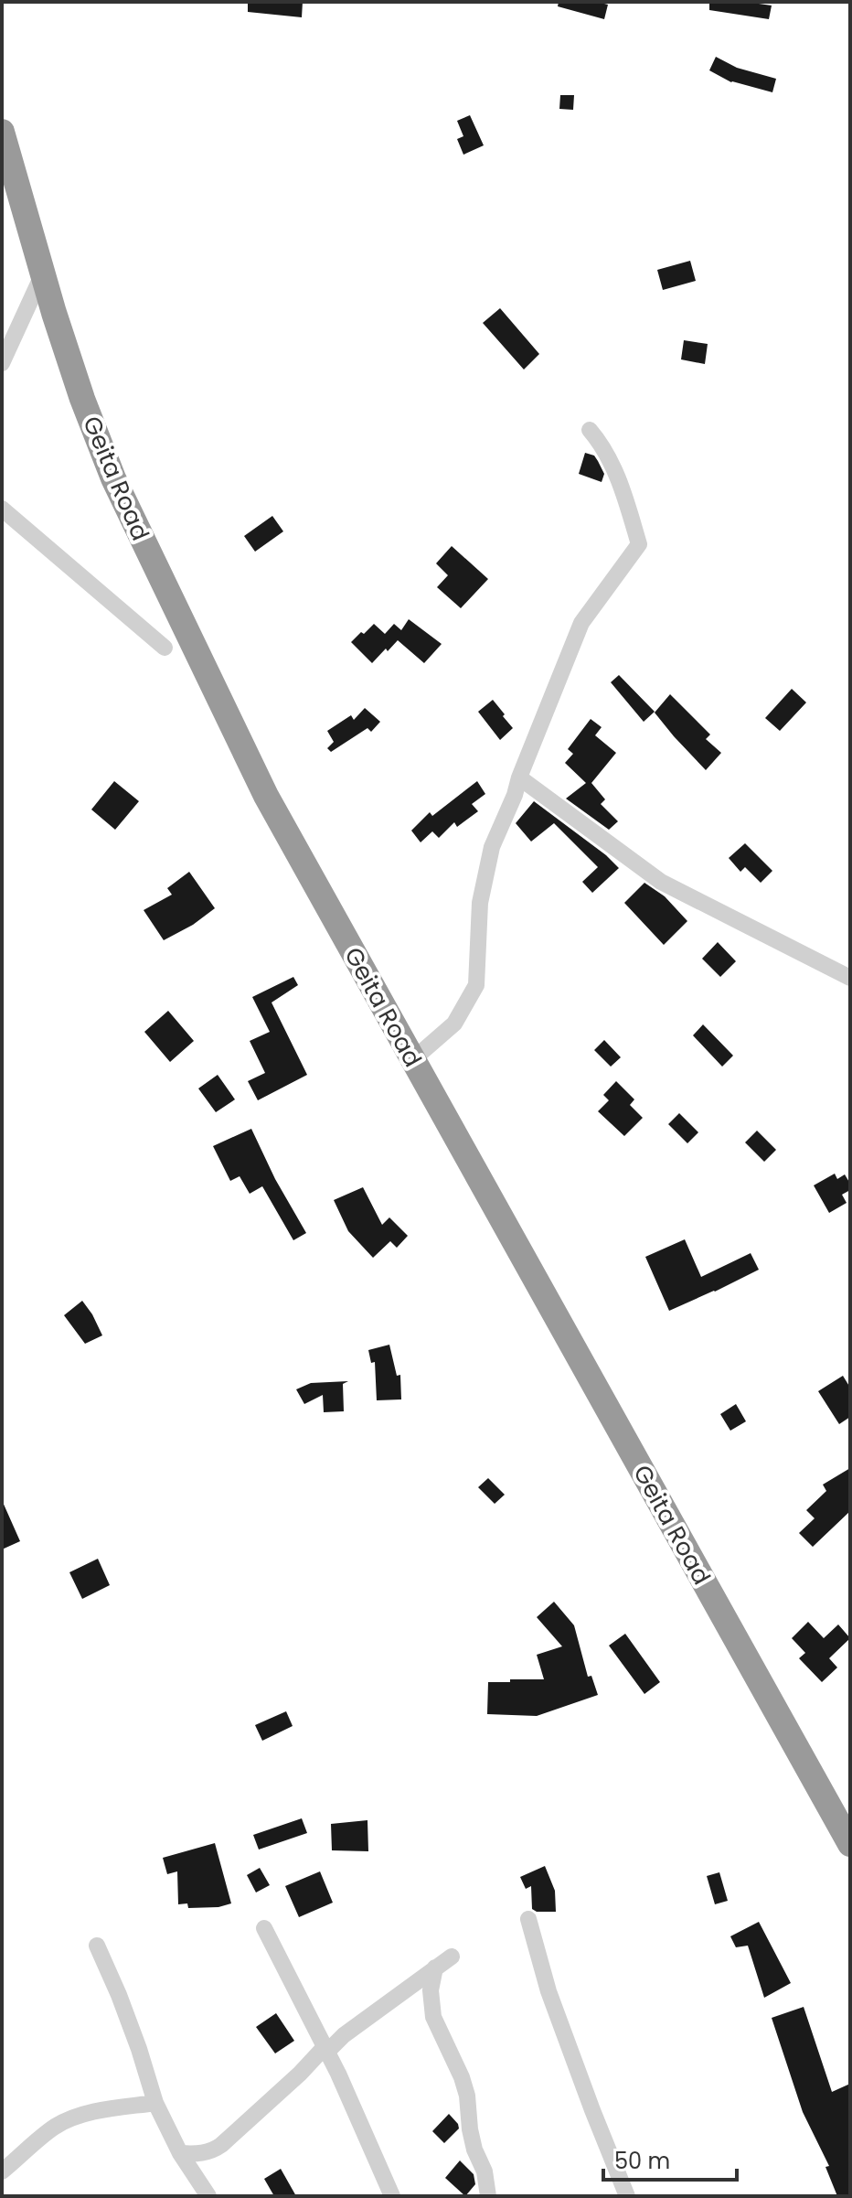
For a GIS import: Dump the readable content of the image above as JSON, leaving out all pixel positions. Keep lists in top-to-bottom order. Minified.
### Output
{"streets":{"highway":["Geita Road"]},"scale_bar":"50 m"}
